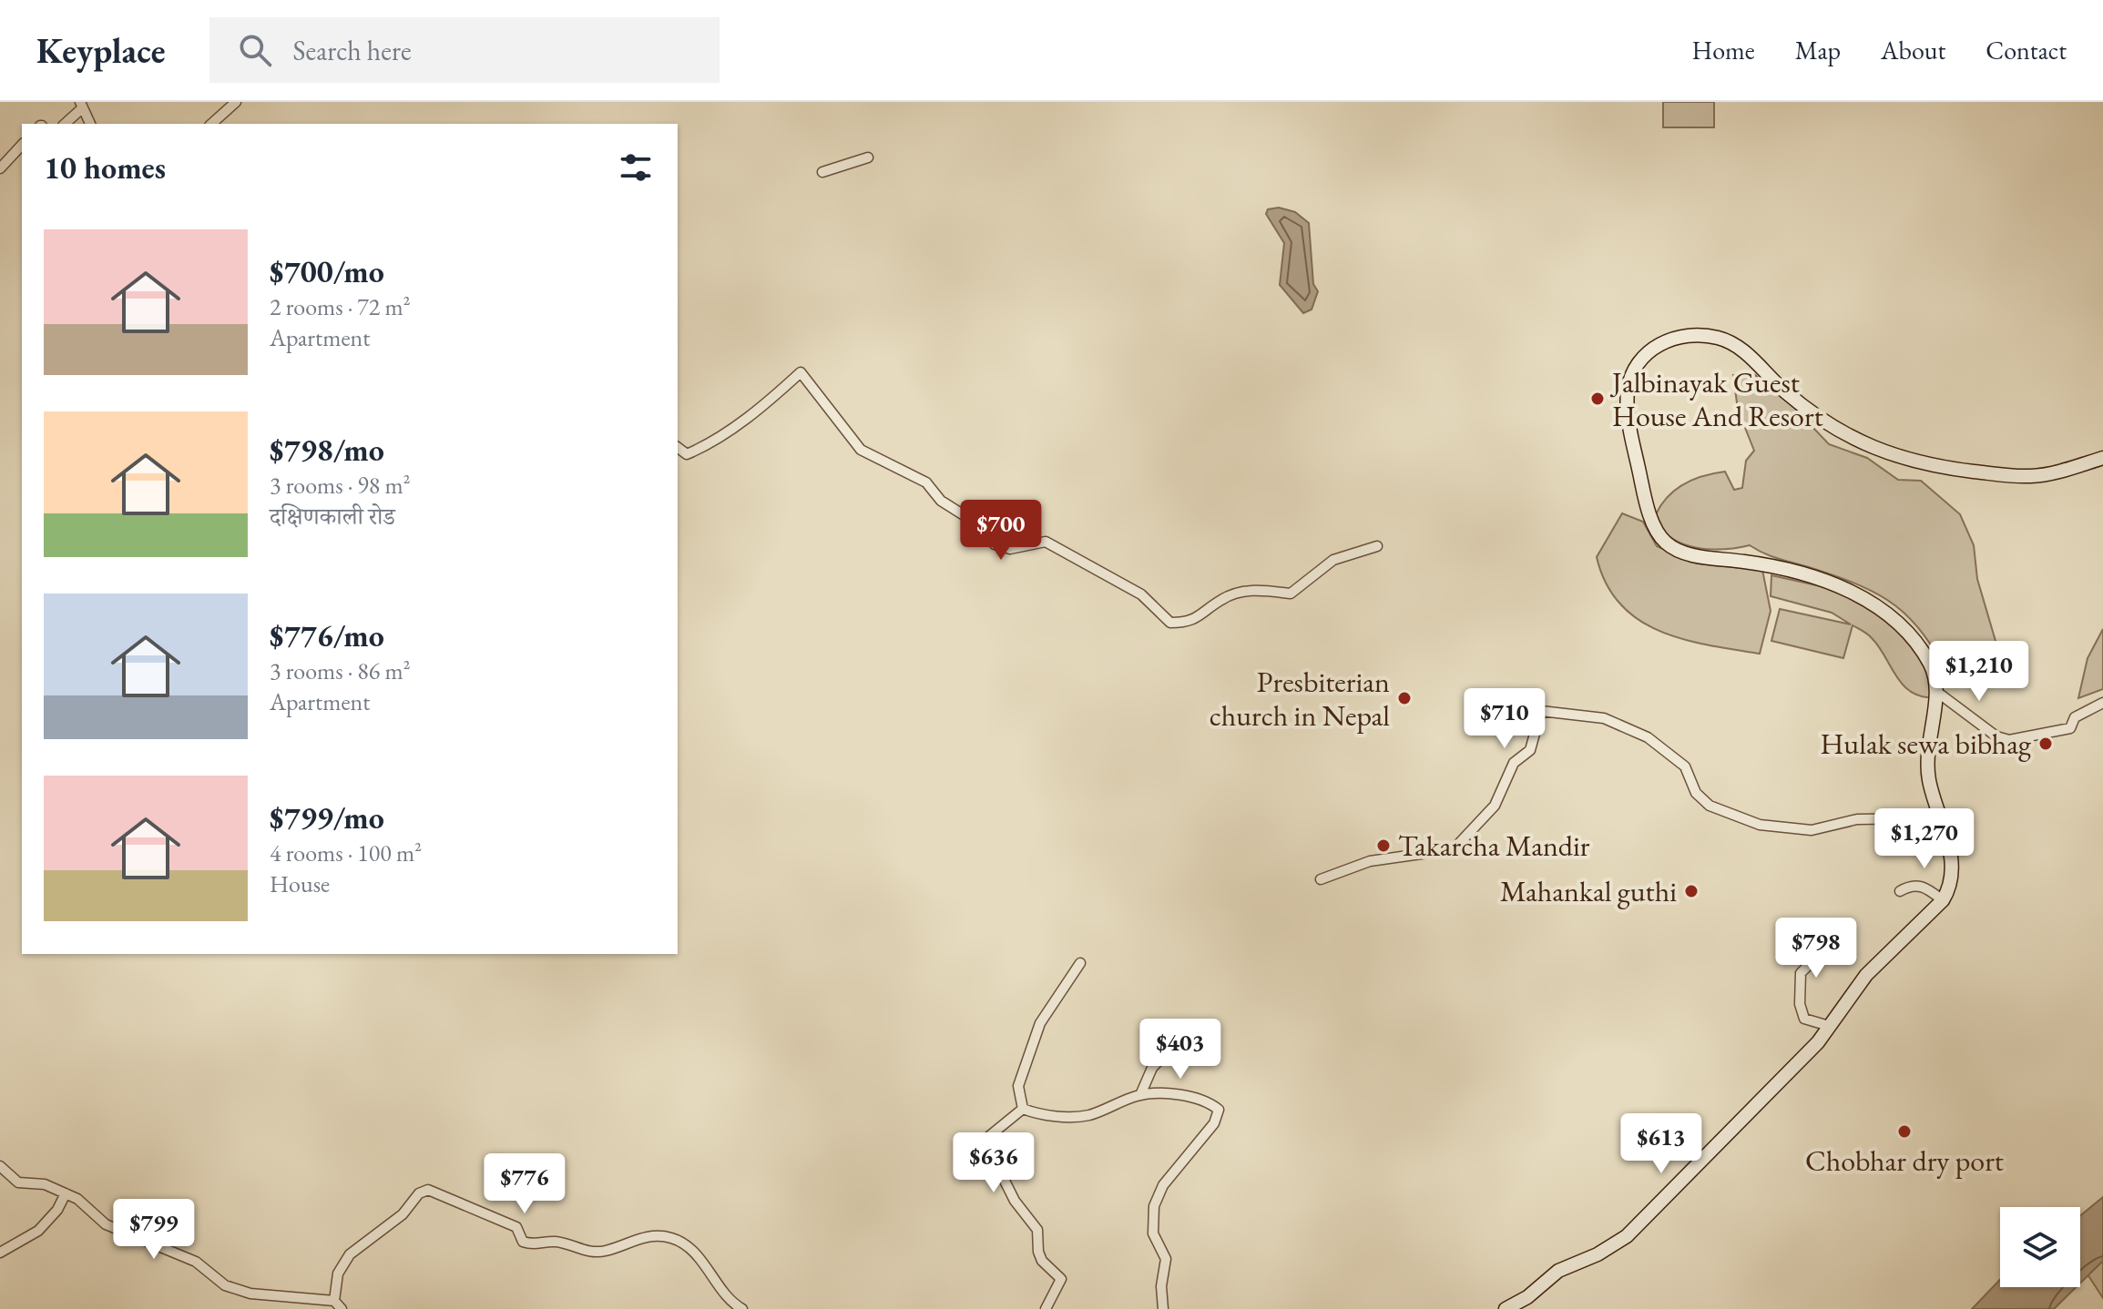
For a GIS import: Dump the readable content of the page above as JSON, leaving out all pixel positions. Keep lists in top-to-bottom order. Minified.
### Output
{"places":["Jalbinayak Guest House And Resort","Presbiterian church in Nepal","Hulak sewa bibhag","Takarcha Mandir","Mahankal guthi","Chobhar dry port"],"page":{"header":"Keyplace","search":"Search here","nav":["Home","Map","About","Contact"],"heading":"10 homes","list":[{"name":"$700/mo","note":"2 rooms · 72 m² · Apartment"},{"name":"$798/mo","note":"3 rooms · 98 m² · दक्षिणकाली रोड"},{"name":"$776/mo","note":"3 rooms · 86 m² · Apartment"},{"name":"$799/mo","note":"4 rooms · 100 m² · House"}],"price":["$700","$1,210","$710","$1,270","$798","$403","$613","$636","$776","$799"]}}
